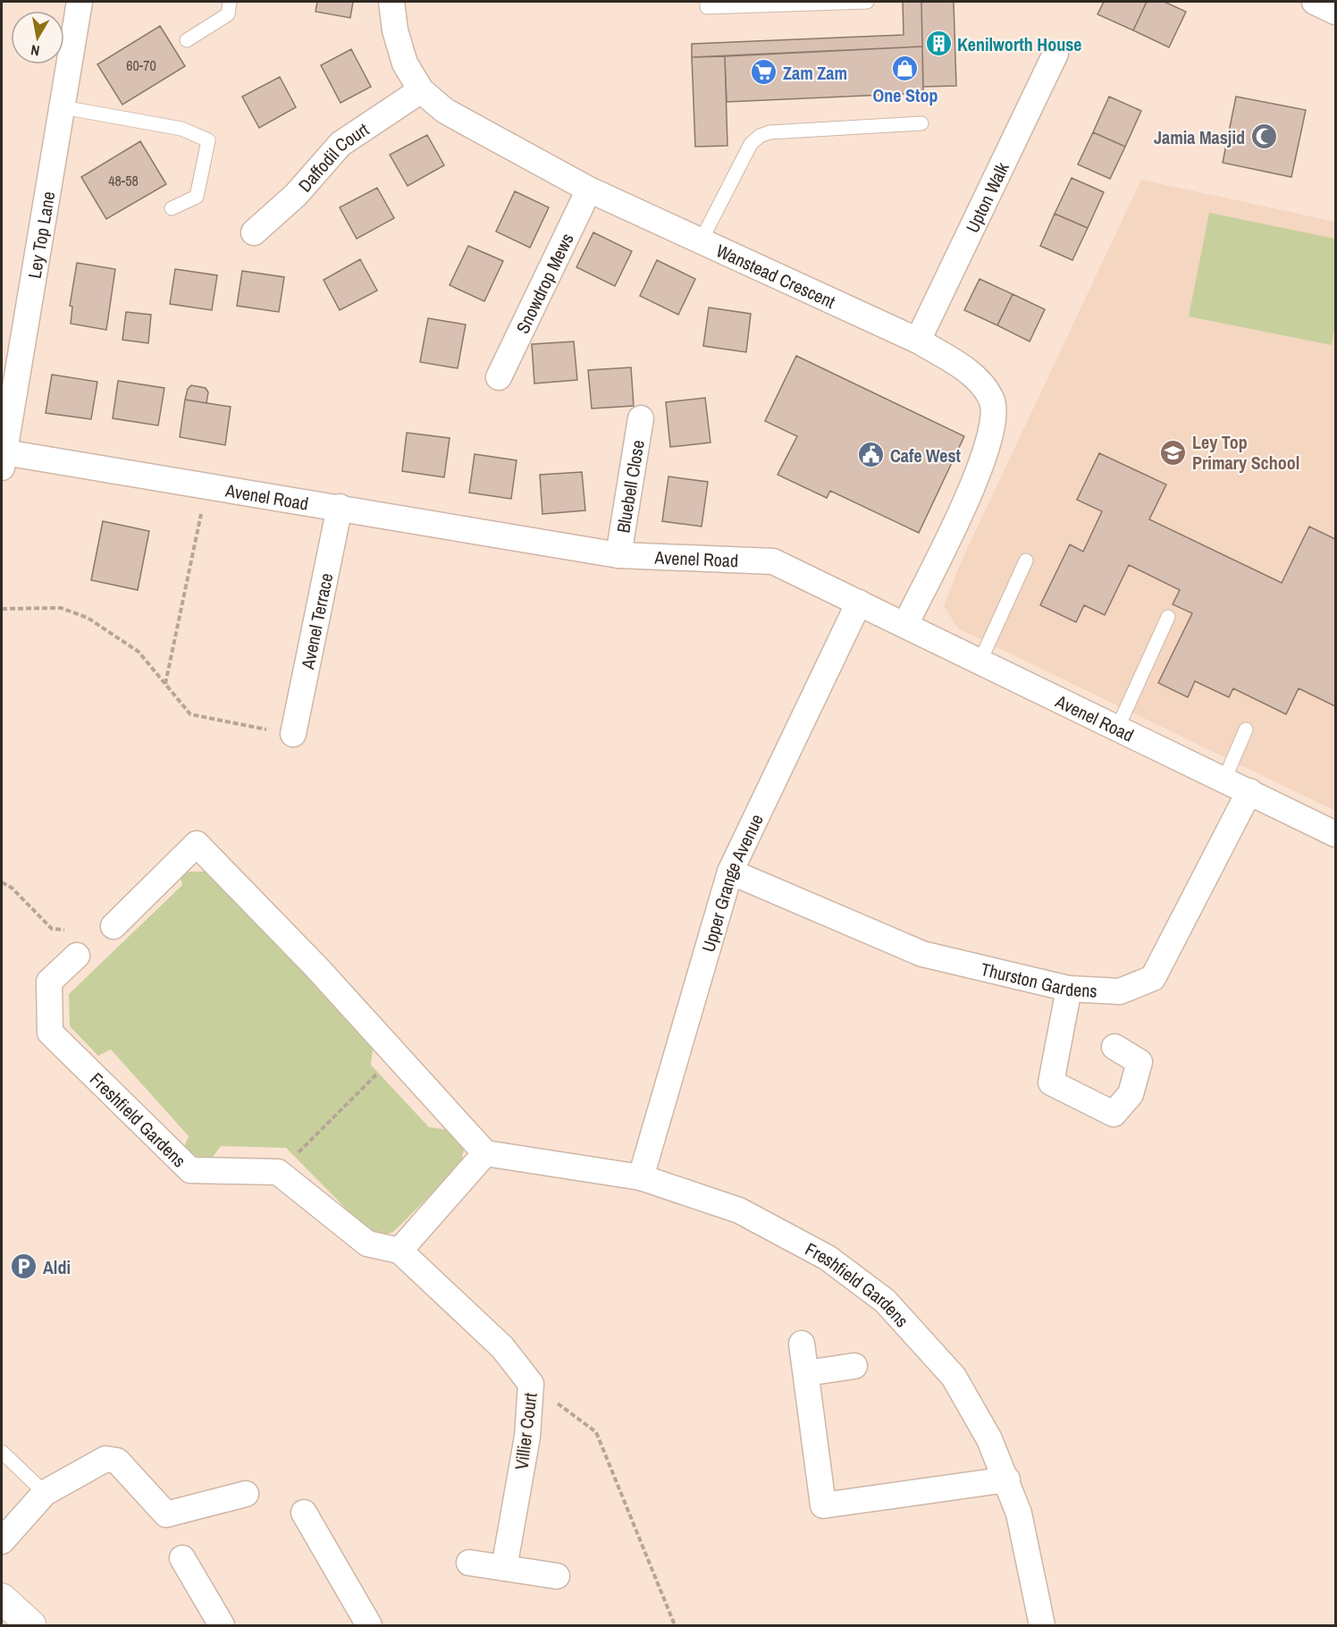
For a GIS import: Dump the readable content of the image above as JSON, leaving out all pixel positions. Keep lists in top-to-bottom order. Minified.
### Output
{"streets":{"street":["Daffodil Court","Upton Walk","Ley Top Lane","Wanstead Crescent","Snowdrop Mews","Bluebell Close","Avenel Road","Avenel Terrace","Upper Grange Avenue","Thurston Gardens","Freshfield Gardens","Villier Court"]},"crossings":[["Daffodil Court","Wanstead Crescent"],["Upton Walk","Wanstead Crescent"],["Ley Top Lane","Avenel Road"],["Wanstead Crescent","Snowdrop Mews"],["Wanstead Crescent","Avenel Road"],["Bluebell Close","Avenel Road"],["Avenel Road","Avenel Terrace"],["Avenel Road","Upper Grange Avenue"],["Avenel Road","Thurston Gardens"],["Upper Grange Avenue","Thurston Gardens"],["Upper Grange Avenue","Freshfield Gardens"]],"places":{"building":["Kenilworth House"],"shop":["One Stop"],"supermarket":["Zam Zam"],"mosque":["Jamia Masjid"],"school or university":["Ley Top Primary School"],"public building":["Cafe West"],"parking":["Aldi"]},"house_numbers":["60-70","48-58"],"north":"bottom"}
